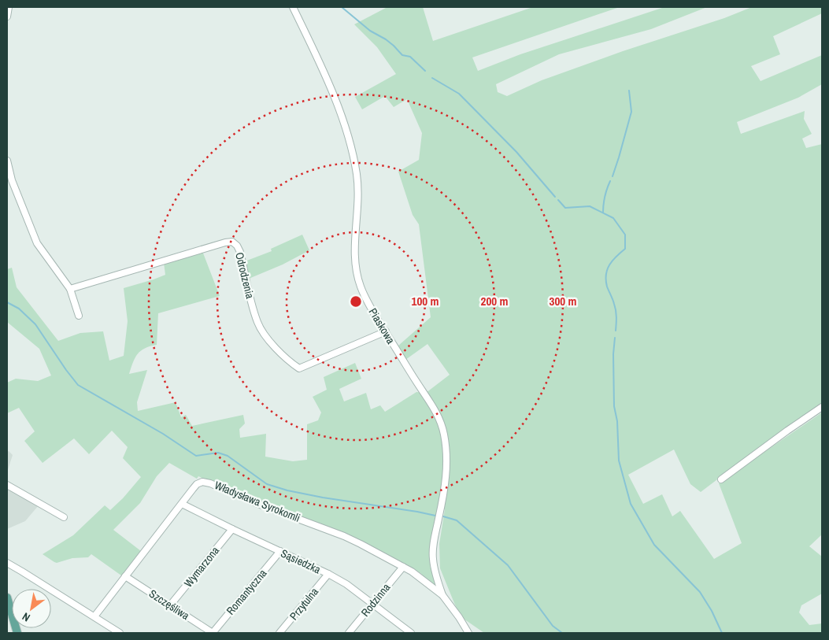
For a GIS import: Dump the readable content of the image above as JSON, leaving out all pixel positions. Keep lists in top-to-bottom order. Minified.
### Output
{"streets":{"street":["Odrodzenia","Piaskowa","Władysława Syrokomli","Sąsiedzka","Wymarzona","Romantyczna","Rodzinna","Przytulna","Szczęśliwa"]},"crossings":[["Odrodzenia","Piaskowa"],["Piaskowa","Władysława Syrokomli"],["Władysława Syrokomli","Sąsiedzka"],["Władysława Syrokomli","Rodzinna"],["Władysława Syrokomli","Szczęśliwa"],["Sąsiedzka","Wymarzona"],["Sąsiedzka","Romantyczna"],["Sąsiedzka","Rodzinna"],["Sąsiedzka","Przytulna"],["Wymarzona","Szczęśliwa"],["Romantyczna","Szczęśliwa"]],"north":"bottom left","rings":["100 m","200 m","300 m"]}
